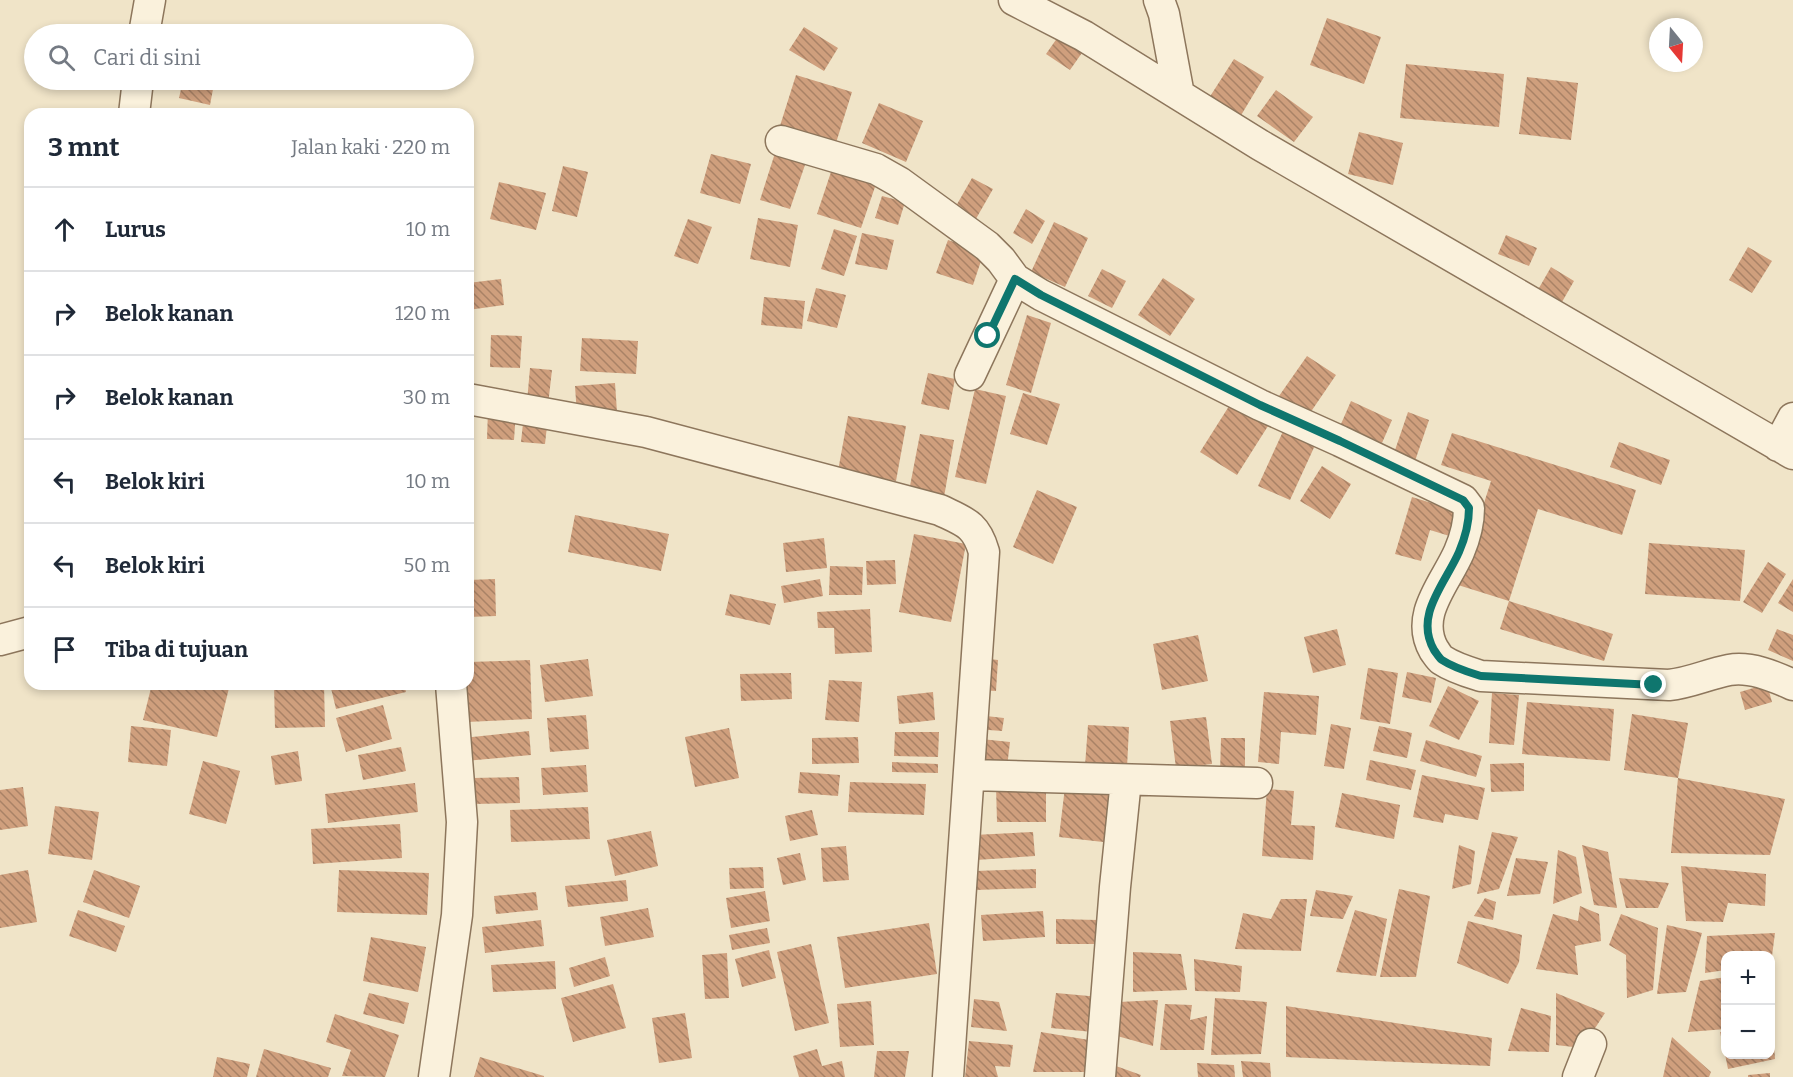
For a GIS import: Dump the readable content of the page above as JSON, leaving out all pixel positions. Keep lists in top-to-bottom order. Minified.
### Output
{"north":"bottom","page":{"search":"Cari di sini","heading":["3 mnt","Jalan kaki · 220 m"],"list":[["Lurus","10 m"],["Belok kanan","120 m"],["Belok kanan","30 m"],["Belok kiri","10 m"],["Belok kiri","50 m"],"Tiba di tujuan"],"map_buttons":["+","−"]}}
